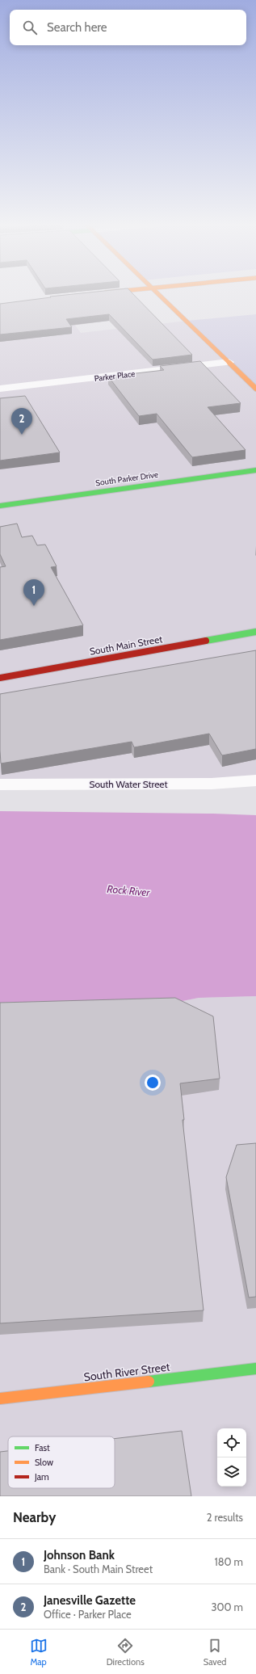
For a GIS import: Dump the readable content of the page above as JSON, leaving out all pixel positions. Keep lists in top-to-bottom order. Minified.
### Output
{"streets":{"main road":["South Parker Drive","South Main Street","South River Street"],"street":["Parker Place","South Water Street"]},"water":["Rock River"],"legend":["Fast","Slow","Jam"],"page":{"search":"Search here","pins":["2","1"],"heading":["Nearby","2 results"],"list":[{"mark":"1","name":"Johnson Bank","note":"Bank · South Main Street","value":"180 m"},{"mark":"2","name":"Janesville Gazette","note":"Office · Parker Place","value":"300 m"}],"nav":["Map","Directions","Saved"]}}
